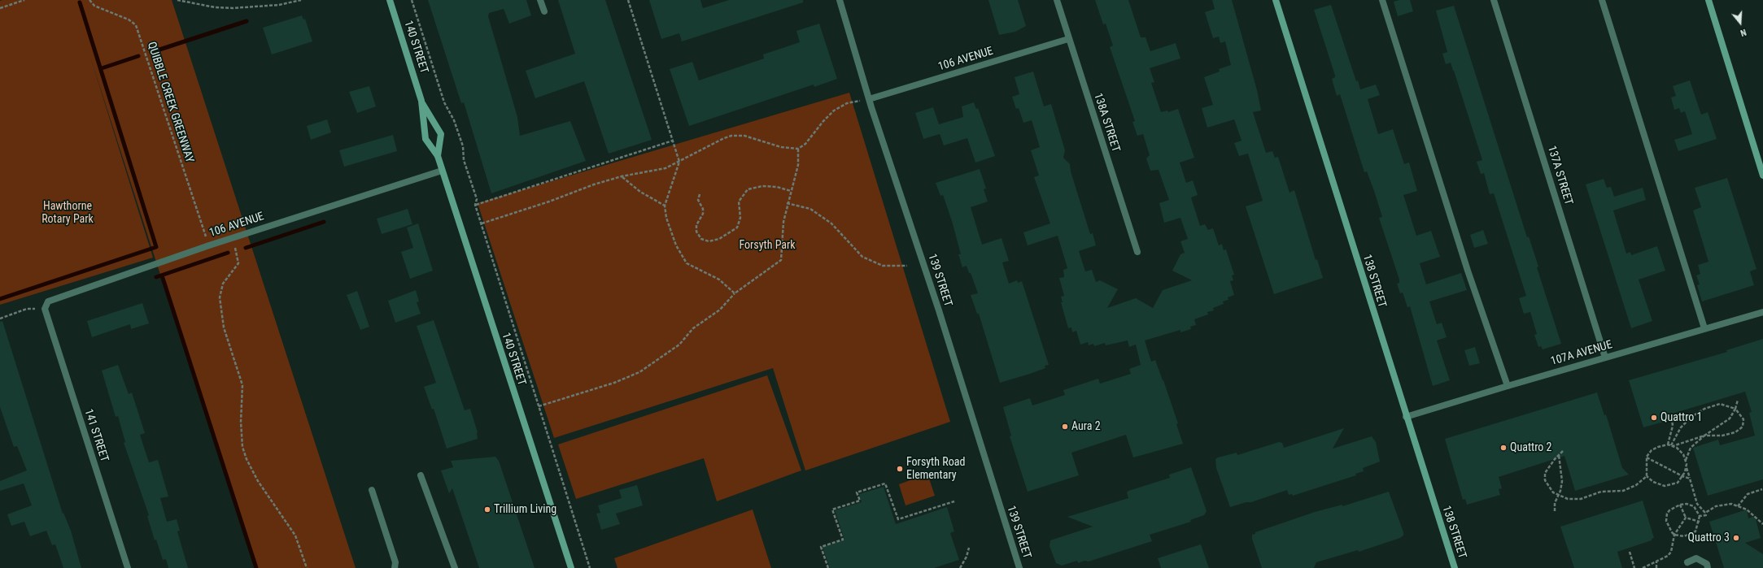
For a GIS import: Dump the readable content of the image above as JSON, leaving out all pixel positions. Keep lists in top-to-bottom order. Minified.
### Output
{"streets":{"main road":["140 STREET","138 STREET"],"street":["106 AVENUE","138A STREET","137A STREET","139 STREET","107A AVENUE","141 STREET"],"path":["QUIBBLE CREEK GREENWAY"]},"crossings":[["140 STREET","106 AVENUE"],["106 AVENUE","138A STREET"],["106 AVENUE","139 STREET"],["106 AVENUE","141 STREET"],["137A STREET","107A AVENUE"],["138 STREET","107A AVENUE"]],"parks":["Hawthorne Rotary Park","Forsyth Park"],"places":["Quattro 1","Aura 2","Quattro 2","Forsyth Road Elementary","Trillium Living","Quattro 3"],"north":"bottom"}
